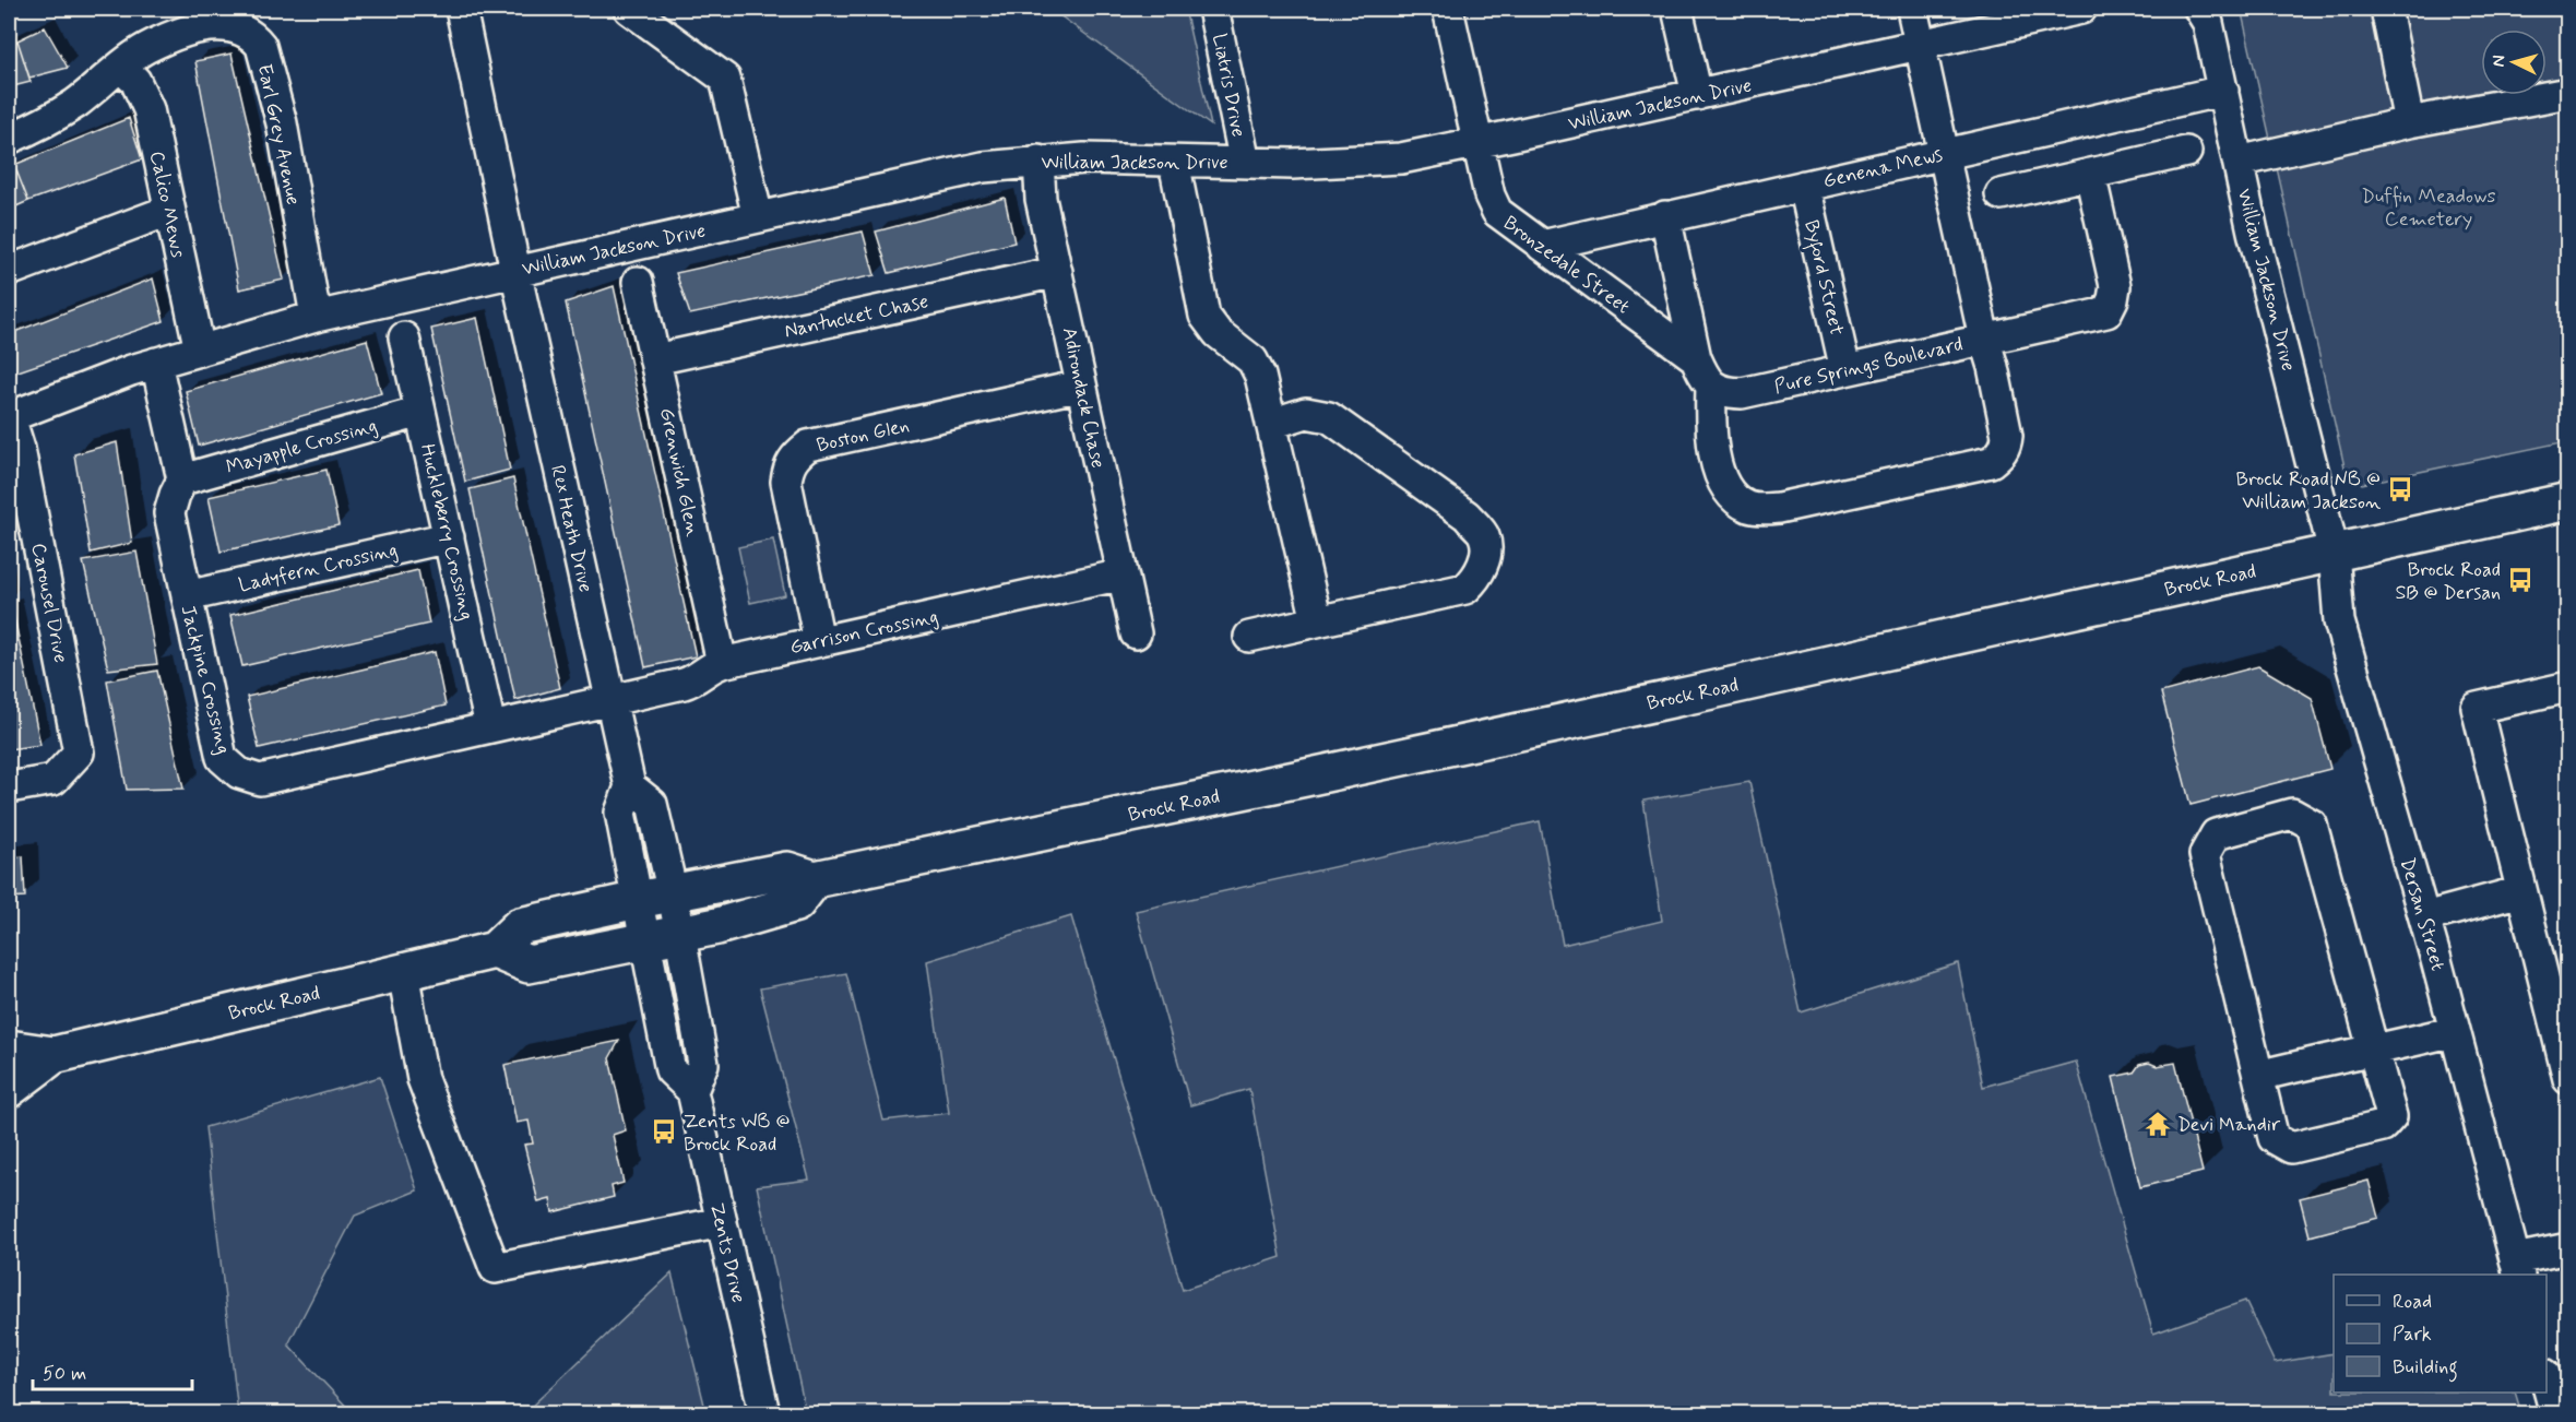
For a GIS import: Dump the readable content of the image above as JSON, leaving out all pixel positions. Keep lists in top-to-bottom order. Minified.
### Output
{"streets":{"main road":["Brock Road"],"street":["Liatris Drive","William Jackson Drive","Earl Grey Avenue","Genena Mews","Calico Mews","Bronzedale Street","Byford Street","Nantucket Chase","Pure Springs Boulevard","Adirondack Chase","Boston Glen","Mayapple Crossing","Grenwich Glen","Rex Heath Drive","Huckleberry Crossing","Ladyfern Crossing","Carousel Drive","Garrison Crossing","Jackpine Crossing","Dersan Street","Zents Drive"]},"crossings":[["Liatris Drive","William Jackson Drive"],["William Jackson Drive","Earl Grey Avenue"],["William Jackson Drive","Genena Mews"],["William Jackson Drive","Calico Mews"],["William Jackson Drive","Bronzedale Street"],["William Jackson Drive","Pure Springs Boulevard"],["William Jackson Drive","Adirondack Chase"],["William Jackson Drive","Rex Heath Drive"],["William Jackson Drive","Brock Road"],["William Jackson Drive","Carousel Drive"],["William Jackson Drive","Dersan Street"],["Earl Grey Avenue","Calico Mews"],["Genena Mews","Bronzedale Street"],["Genena Mews","Byford Street"],["Genena Mews","Pure Springs Boulevard"],["Byford Street","Pure Springs Boulevard"],["Nantucket Chase","Adirondack Chase"],["Nantucket Chase","Grenwich Glen"],["Adirondack Chase","Boston Glen"],["Adirondack Chase","Garrison Crossing"],["Boston Glen","Garrison Crossing"],["Mayapple Crossing","Huckleberry Crossing"],["Mayapple Crossing","Jackpine Crossing"],["Grenwich Glen","Garrison Crossing"],["Rex Heath Drive","Brock Road"],["Rex Heath Drive","Garrison Crossing"],["Rex Heath Drive","Jackpine Crossing"],["Huckleberry Crossing","Ladyfern Crossing"],["Huckleberry Crossing","Jackpine Crossing"],["Ladyfern Crossing","Jackpine Crossing"],["Brock Road","Dersan Street"],["Garrison Crossing","Jackpine Crossing"]],"parks":["Duffin Meadows Cemetery"],"places":{"bus stop":["Brock Road NB @ William Jackson","Brock Road SB @ Dersan","Zents WB @ Brock Road"],"temple":["Devi Mandir"]},"legend":["Road","Park","Building"],"scale_bar":"50 m","north":"left"}
